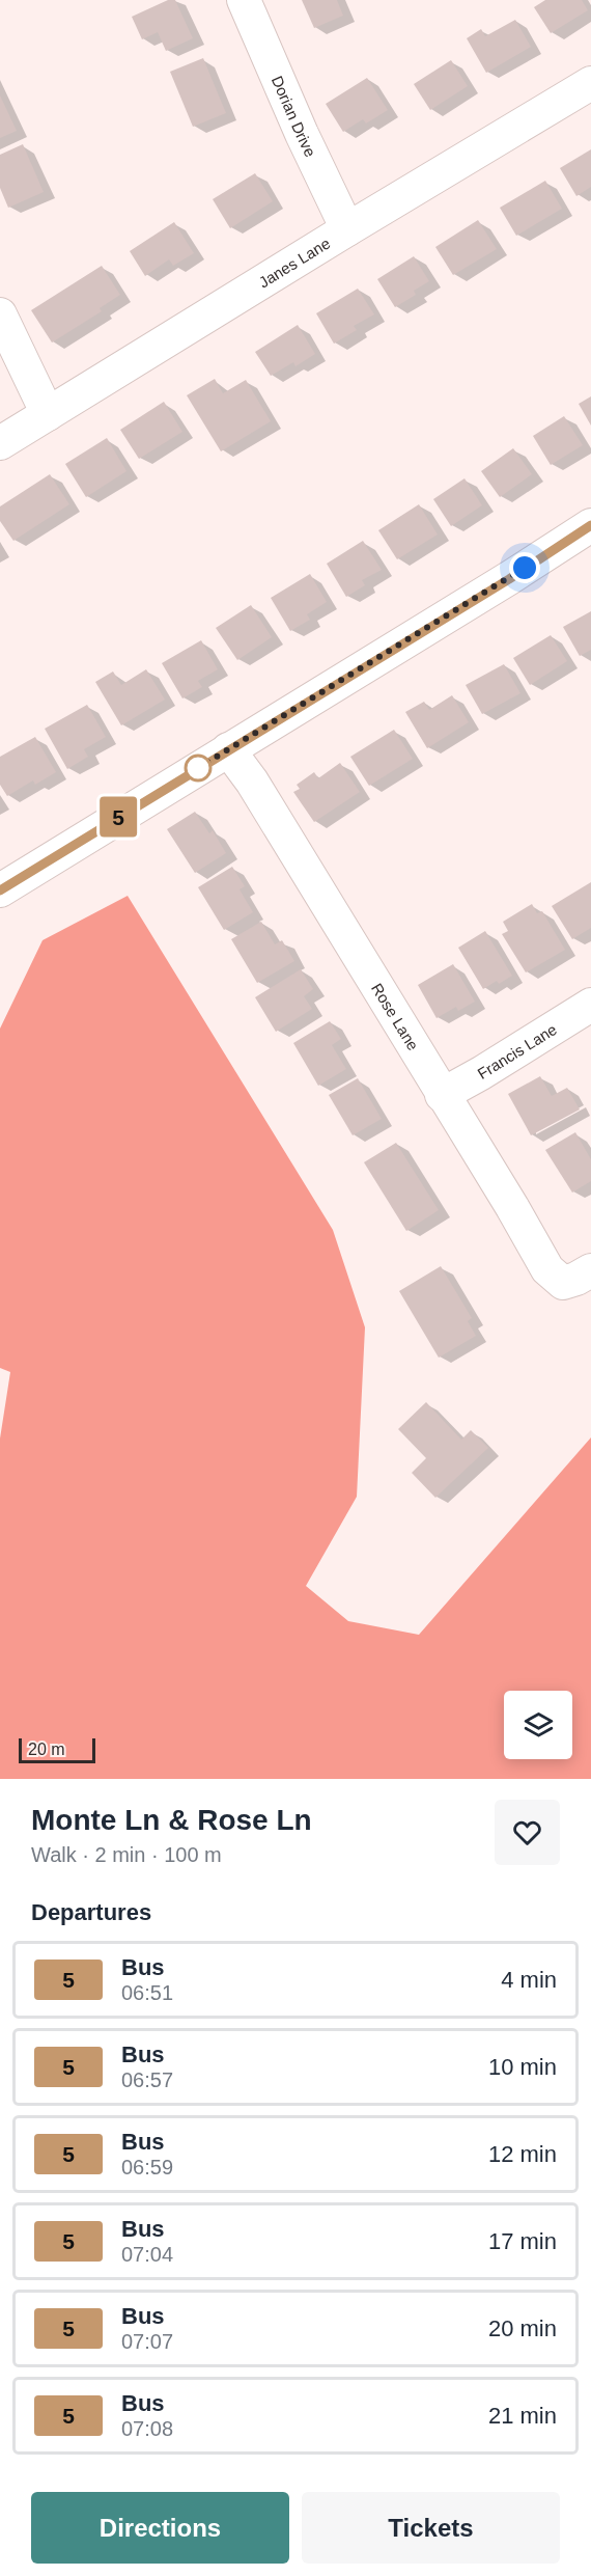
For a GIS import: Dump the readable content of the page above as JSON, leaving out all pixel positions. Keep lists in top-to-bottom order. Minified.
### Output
{"streets":{"street":["Dorian Drive","Janes Lane","Rose Lane","Francis Lane"]},"crossings":[["Dorian Drive","Janes Lane"],["Rose Lane","Francis Lane"]],"lines":["bus line 5"],"scale_bar":"20 m","page":{"on_map":"5","scale":"20 m","heading":[["Monte Ln & Rose Ln","Walk · 2 min · 100 m"],"Departures"],"list":[{"mark":"5","name":"Bus","note":"06:51","value":"4 min"},{"mark":"5","name":"Bus","note":"06:57","value":"10 min"},{"mark":"5","name":"Bus","note":"06:59","value":"12 min"},{"mark":"5","name":"Bus","note":"07:04","value":"17 min"},{"mark":"5","name":"Bus","note":"07:07","value":"20 min"},{"mark":"5","name":"Bus","note":"07:08","value":"21 min"}],"buttons":["Directions","Tickets"]}}
